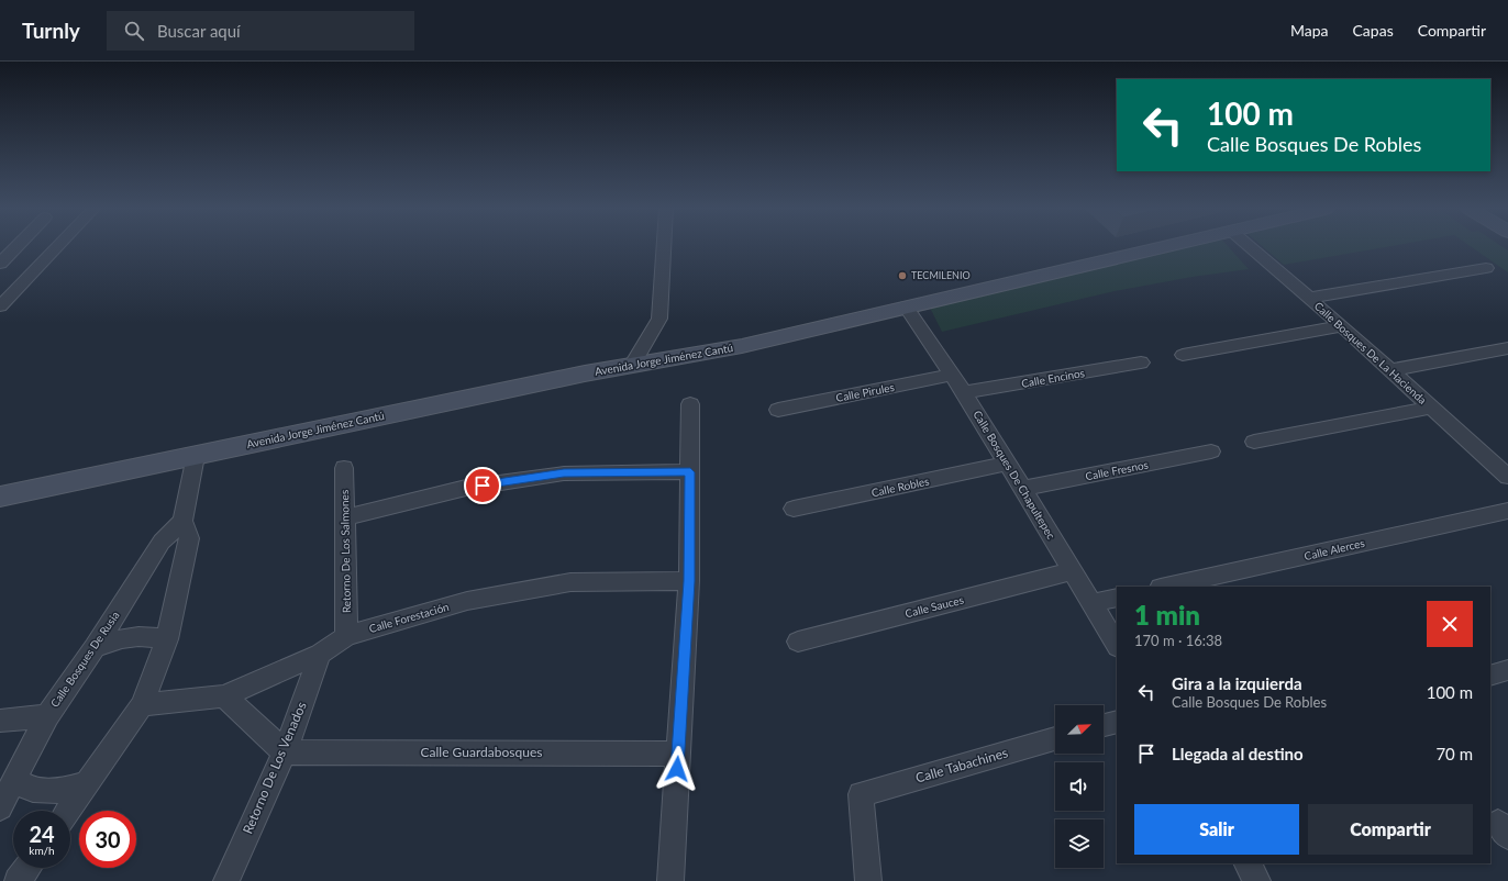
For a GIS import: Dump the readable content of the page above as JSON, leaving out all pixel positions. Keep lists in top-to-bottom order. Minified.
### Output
{"streets":{"main road":["Avenida Jorge Jiménez Cantú"],"street":["Calle Bosques De La Hacienda","Calle Encinos","Calle Pirules","Calle Fresnos","Calle Bosques De Chapultepec","Calle Robles","Calle Alerces","Retorno De Los Salmones","Calle Sauces","Calle Forestación","Calle Bosques De Rusia","Calle Guardabosques","Calle Tabachines","Retorno De Los Venados"]},"crossings":[["Avenida Jorge Jiménez Cantú","Calle Bosques De Chapultepec"],["Calle Encinos","Calle Bosques De Chapultepec"],["Calle Pirules","Calle Bosques De Chapultepec"],["Calle Fresnos","Calle Bosques De Chapultepec"],["Calle Bosques De Chapultepec","Calle Robles"],["Calle Bosques De Chapultepec","Calle Sauces"],["Retorno De Los Salmones","Calle Forestación"],["Calle Forestación","Retorno De Los Venados"],["Calle Guardabosques","Retorno De Los Venados"]],"places":["TECMILENIO"],"north":"top right","page":{"header":"Turnly","search":"Buscar aquí","nav":["Mapa","Capas","Compartir"],"turn":["100 m","Calle Bosques De Robles"],"heading":["1 min","170 m · 16:38"],"list":[{"name":"Gira a la izquierda","note":"Calle Bosques De Robles","value":"100 m"},{"name":"Llegada al destino","value":"70 m"}],"buttons":["Salir","Compartir"],"speed":"24 km/h","limit":"30"}}
